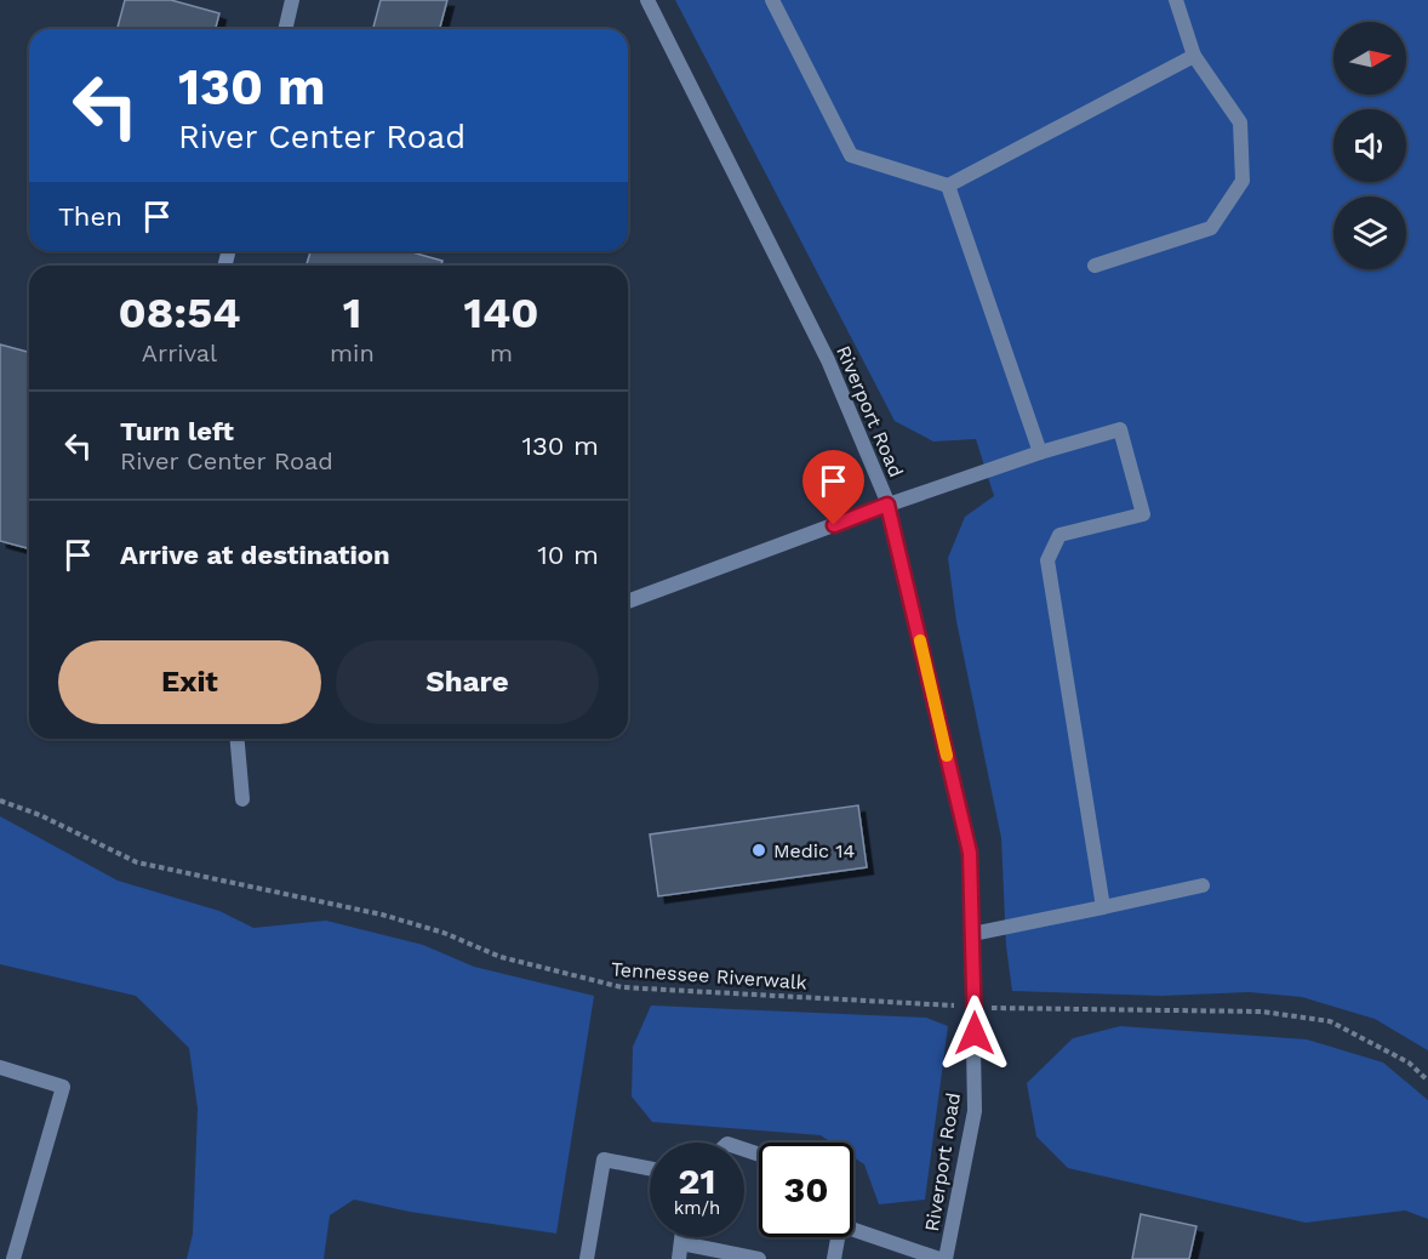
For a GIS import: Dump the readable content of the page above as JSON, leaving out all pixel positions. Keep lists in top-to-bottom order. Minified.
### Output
{"streets":{"street":["Riverport Road"],"path":["Tennessee Riverwalk"]},"crossings":[["Riverport Road","Tennessee Riverwalk"]],"places":["Medic 14"],"north":"right","page":{"turn":["130 m","River Center Road"],"then":"Then","eta":["08:54","Arrival","1","min","140","m"],"list":[{"name":"Turn left","note":"River Center Road","value":"130 m"},{"name":"Arrive at destination","value":"10 m"}],"buttons":["Exit","Share"],"speed":"21 km/h","limit":"30"}}
